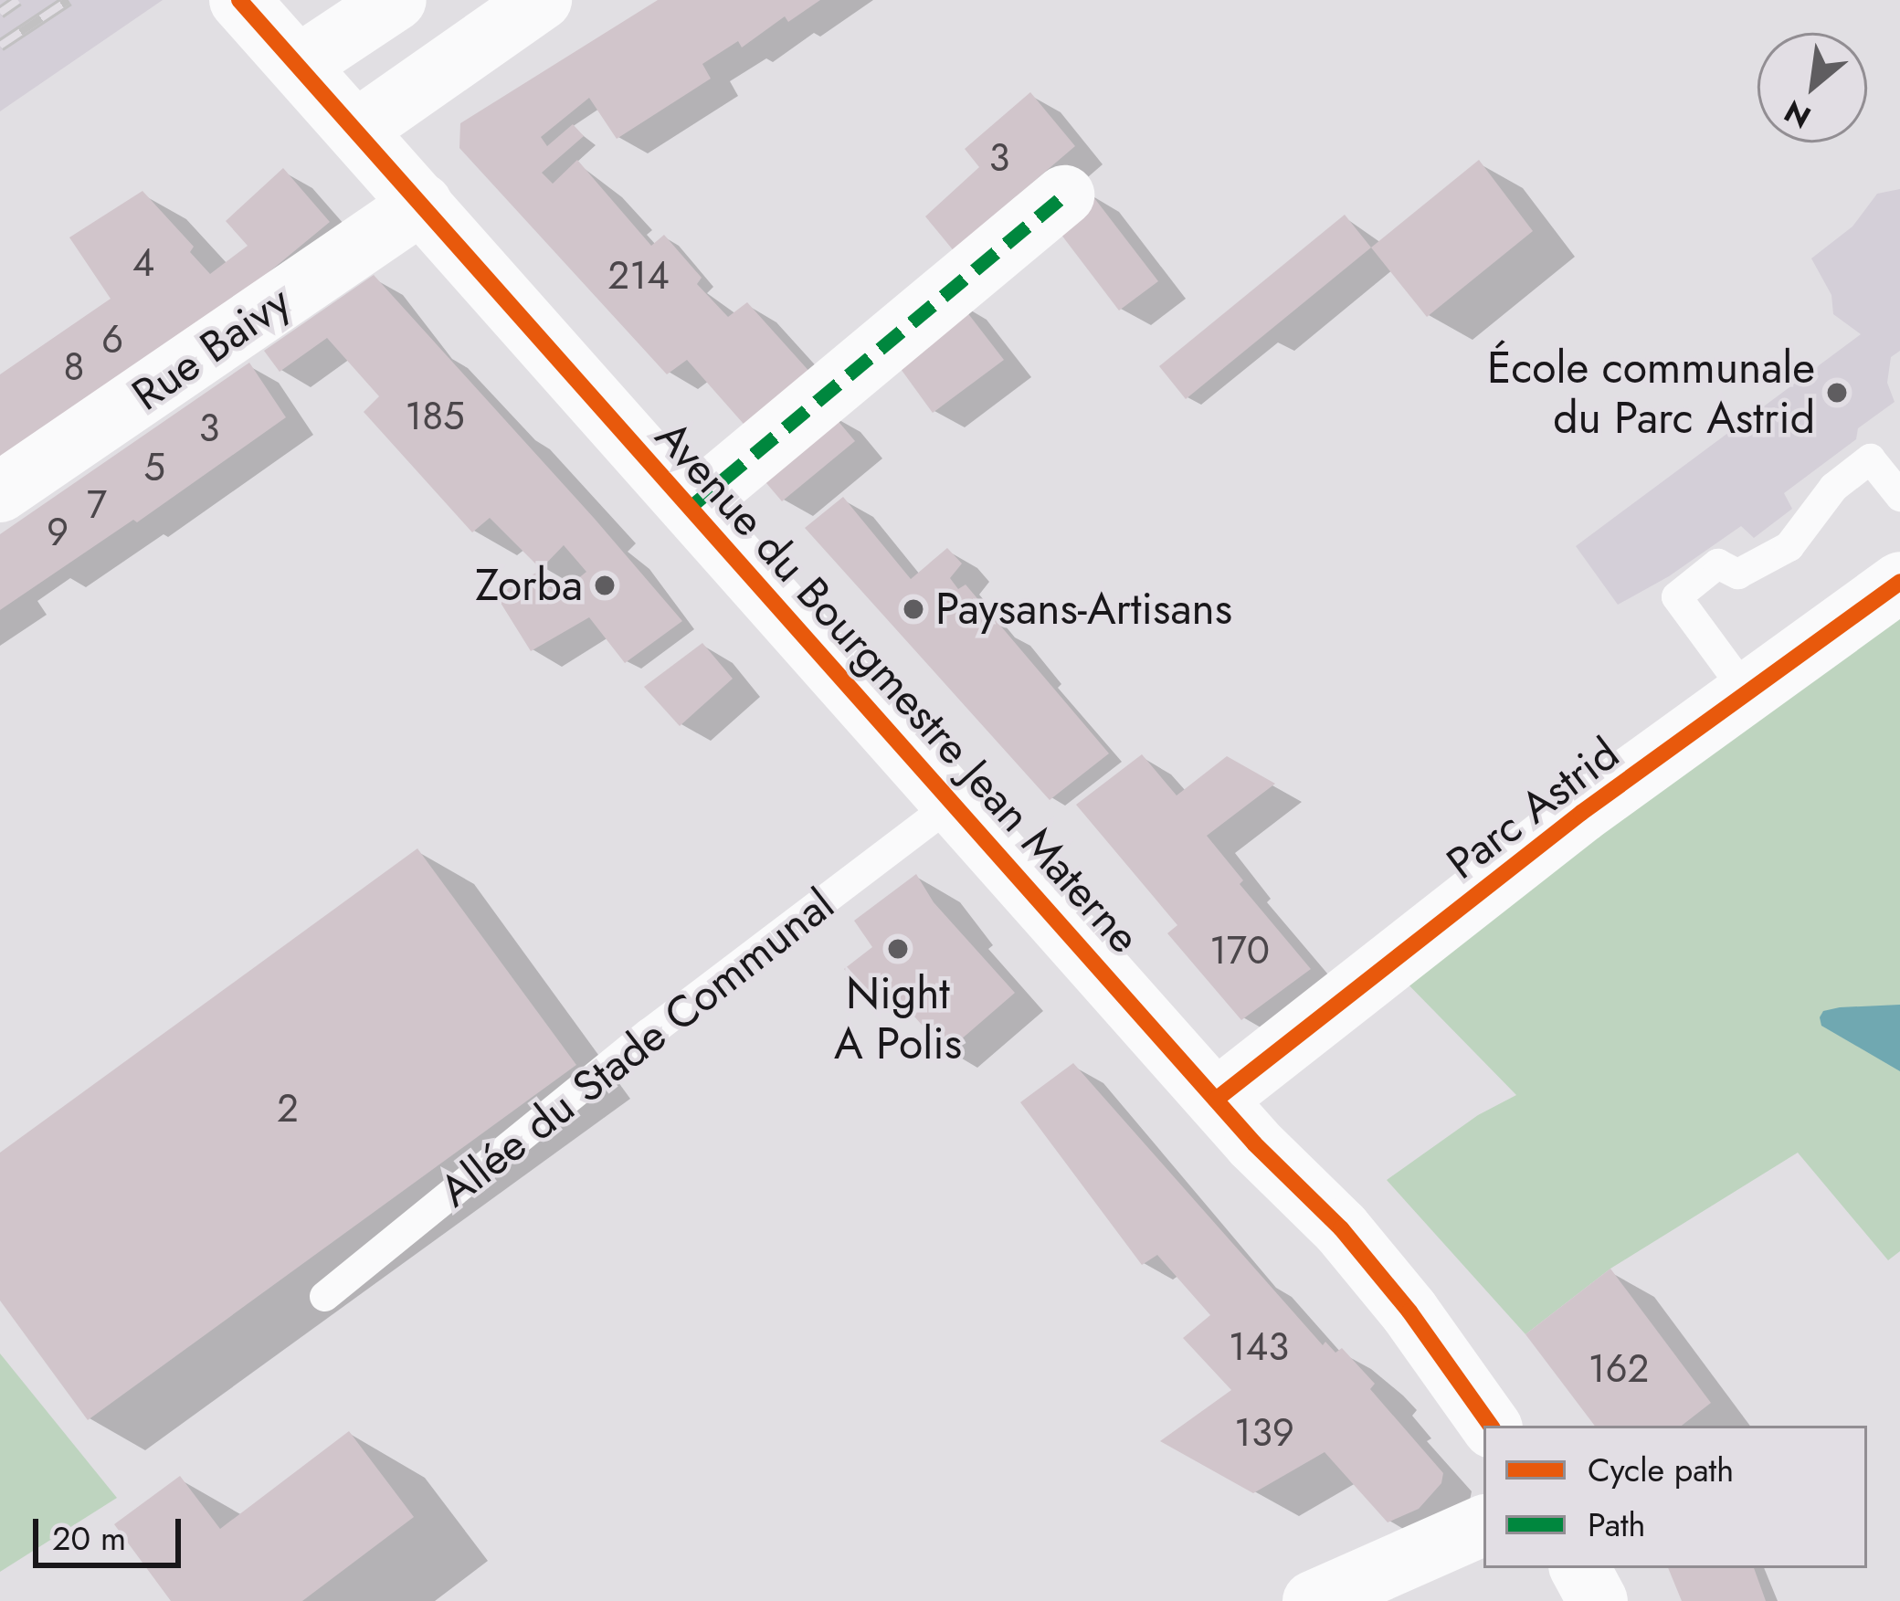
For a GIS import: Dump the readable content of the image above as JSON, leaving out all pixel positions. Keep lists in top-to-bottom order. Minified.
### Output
{"streets":{"street":["Rue Baivy","Avenue du Bourgmestre Jean Materne","Parc Astrid"],"lane":["Allée du Stade Communal"]},"crossings":[["Rue Baivy","Avenue du Bourgmestre Jean Materne"],["Avenue du Bourgmestre Jean Materne","Parc Astrid"],["Avenue du Bourgmestre Jean Materne","Allée du Stade Communal"]],"places":["École communale du Parc Astrid","Zorba","Paysans-Artisans","Night A Polis"],"house_numbers":["3","4","214","6","8","185","3","5","7","9","170","2","143","162","139"],"legend":["Cycle path","Path"],"scale_bar":"20 m","north":"bottom left"}
